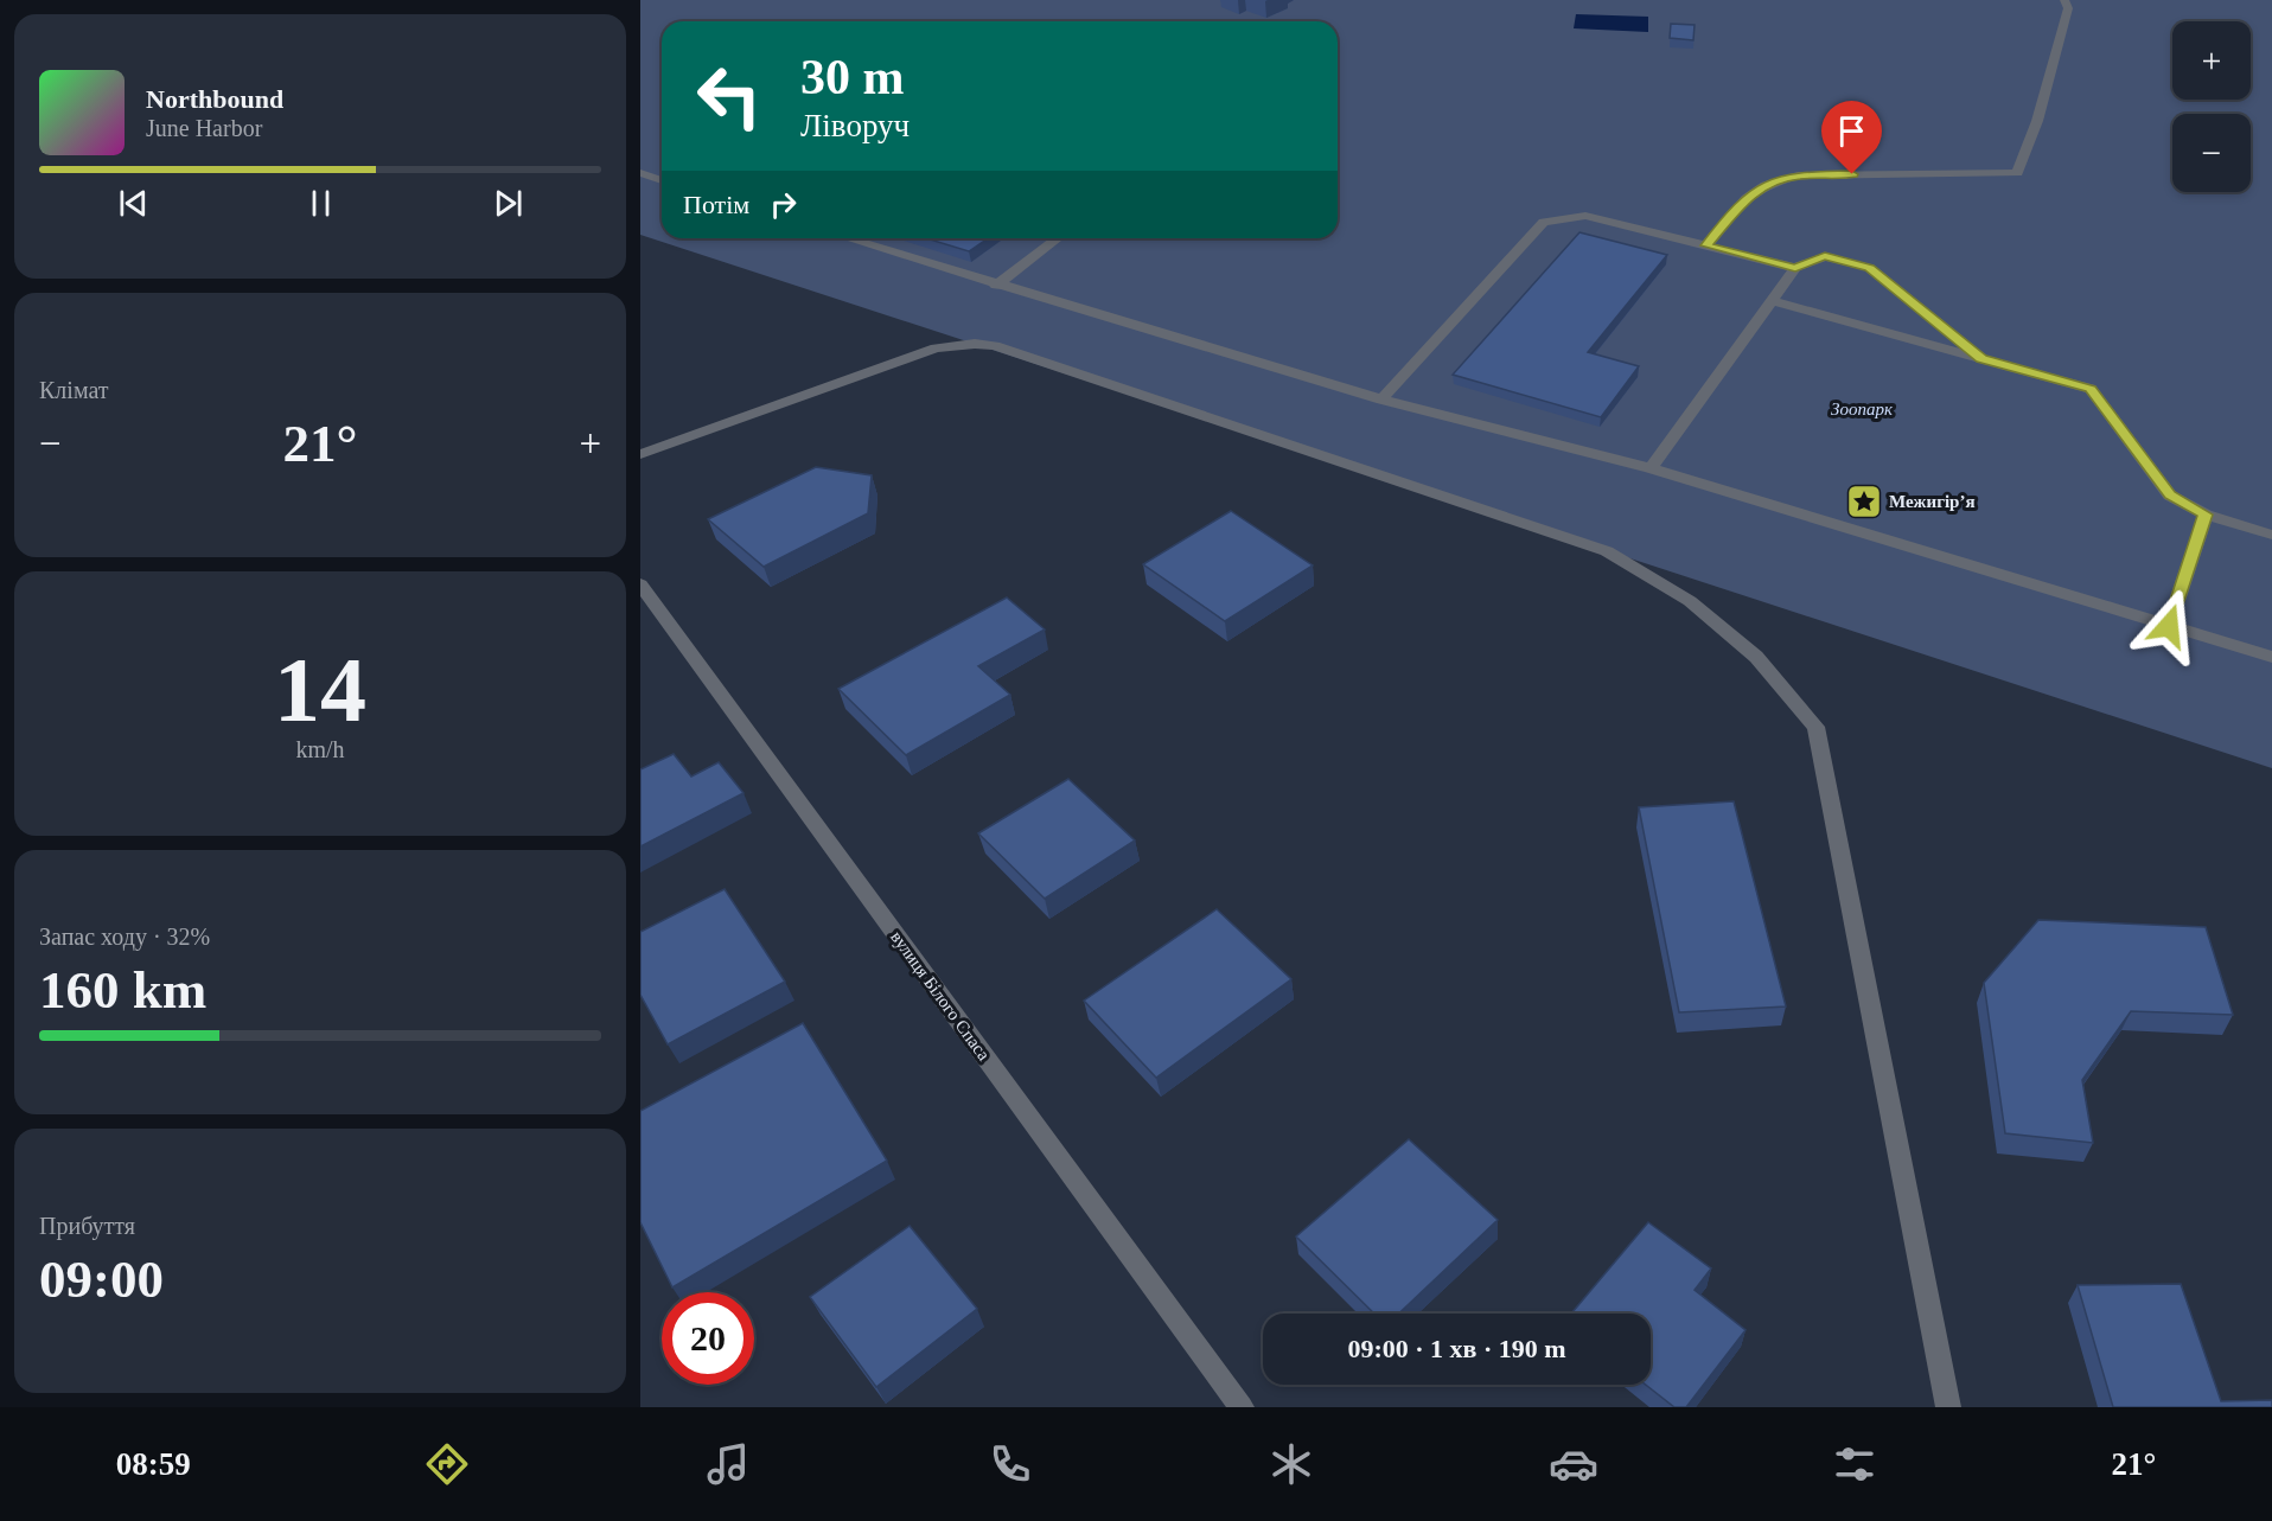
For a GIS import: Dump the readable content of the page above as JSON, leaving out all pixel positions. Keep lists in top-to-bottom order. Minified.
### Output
{"streets":{"street":["вулиця Білого Спаса"]},"parks":["Зоопарк"],"places":{"place":["Межигір’я"]},"page":{"map_buttons":["+","−"],"turn":["30 m","Ліворуч"],"song":["Northbound","June Harbor"],"then":"Потім","tile":["Клімат",["14","km/h"],["Запас ходу · 32%","160 km"],["Прибуття","09:00"]],"heat":["−","21°","+"],"limit":"20","trip":"09:00 · 1 хв · 190 m","tabs":["08:59","21°"]}}
